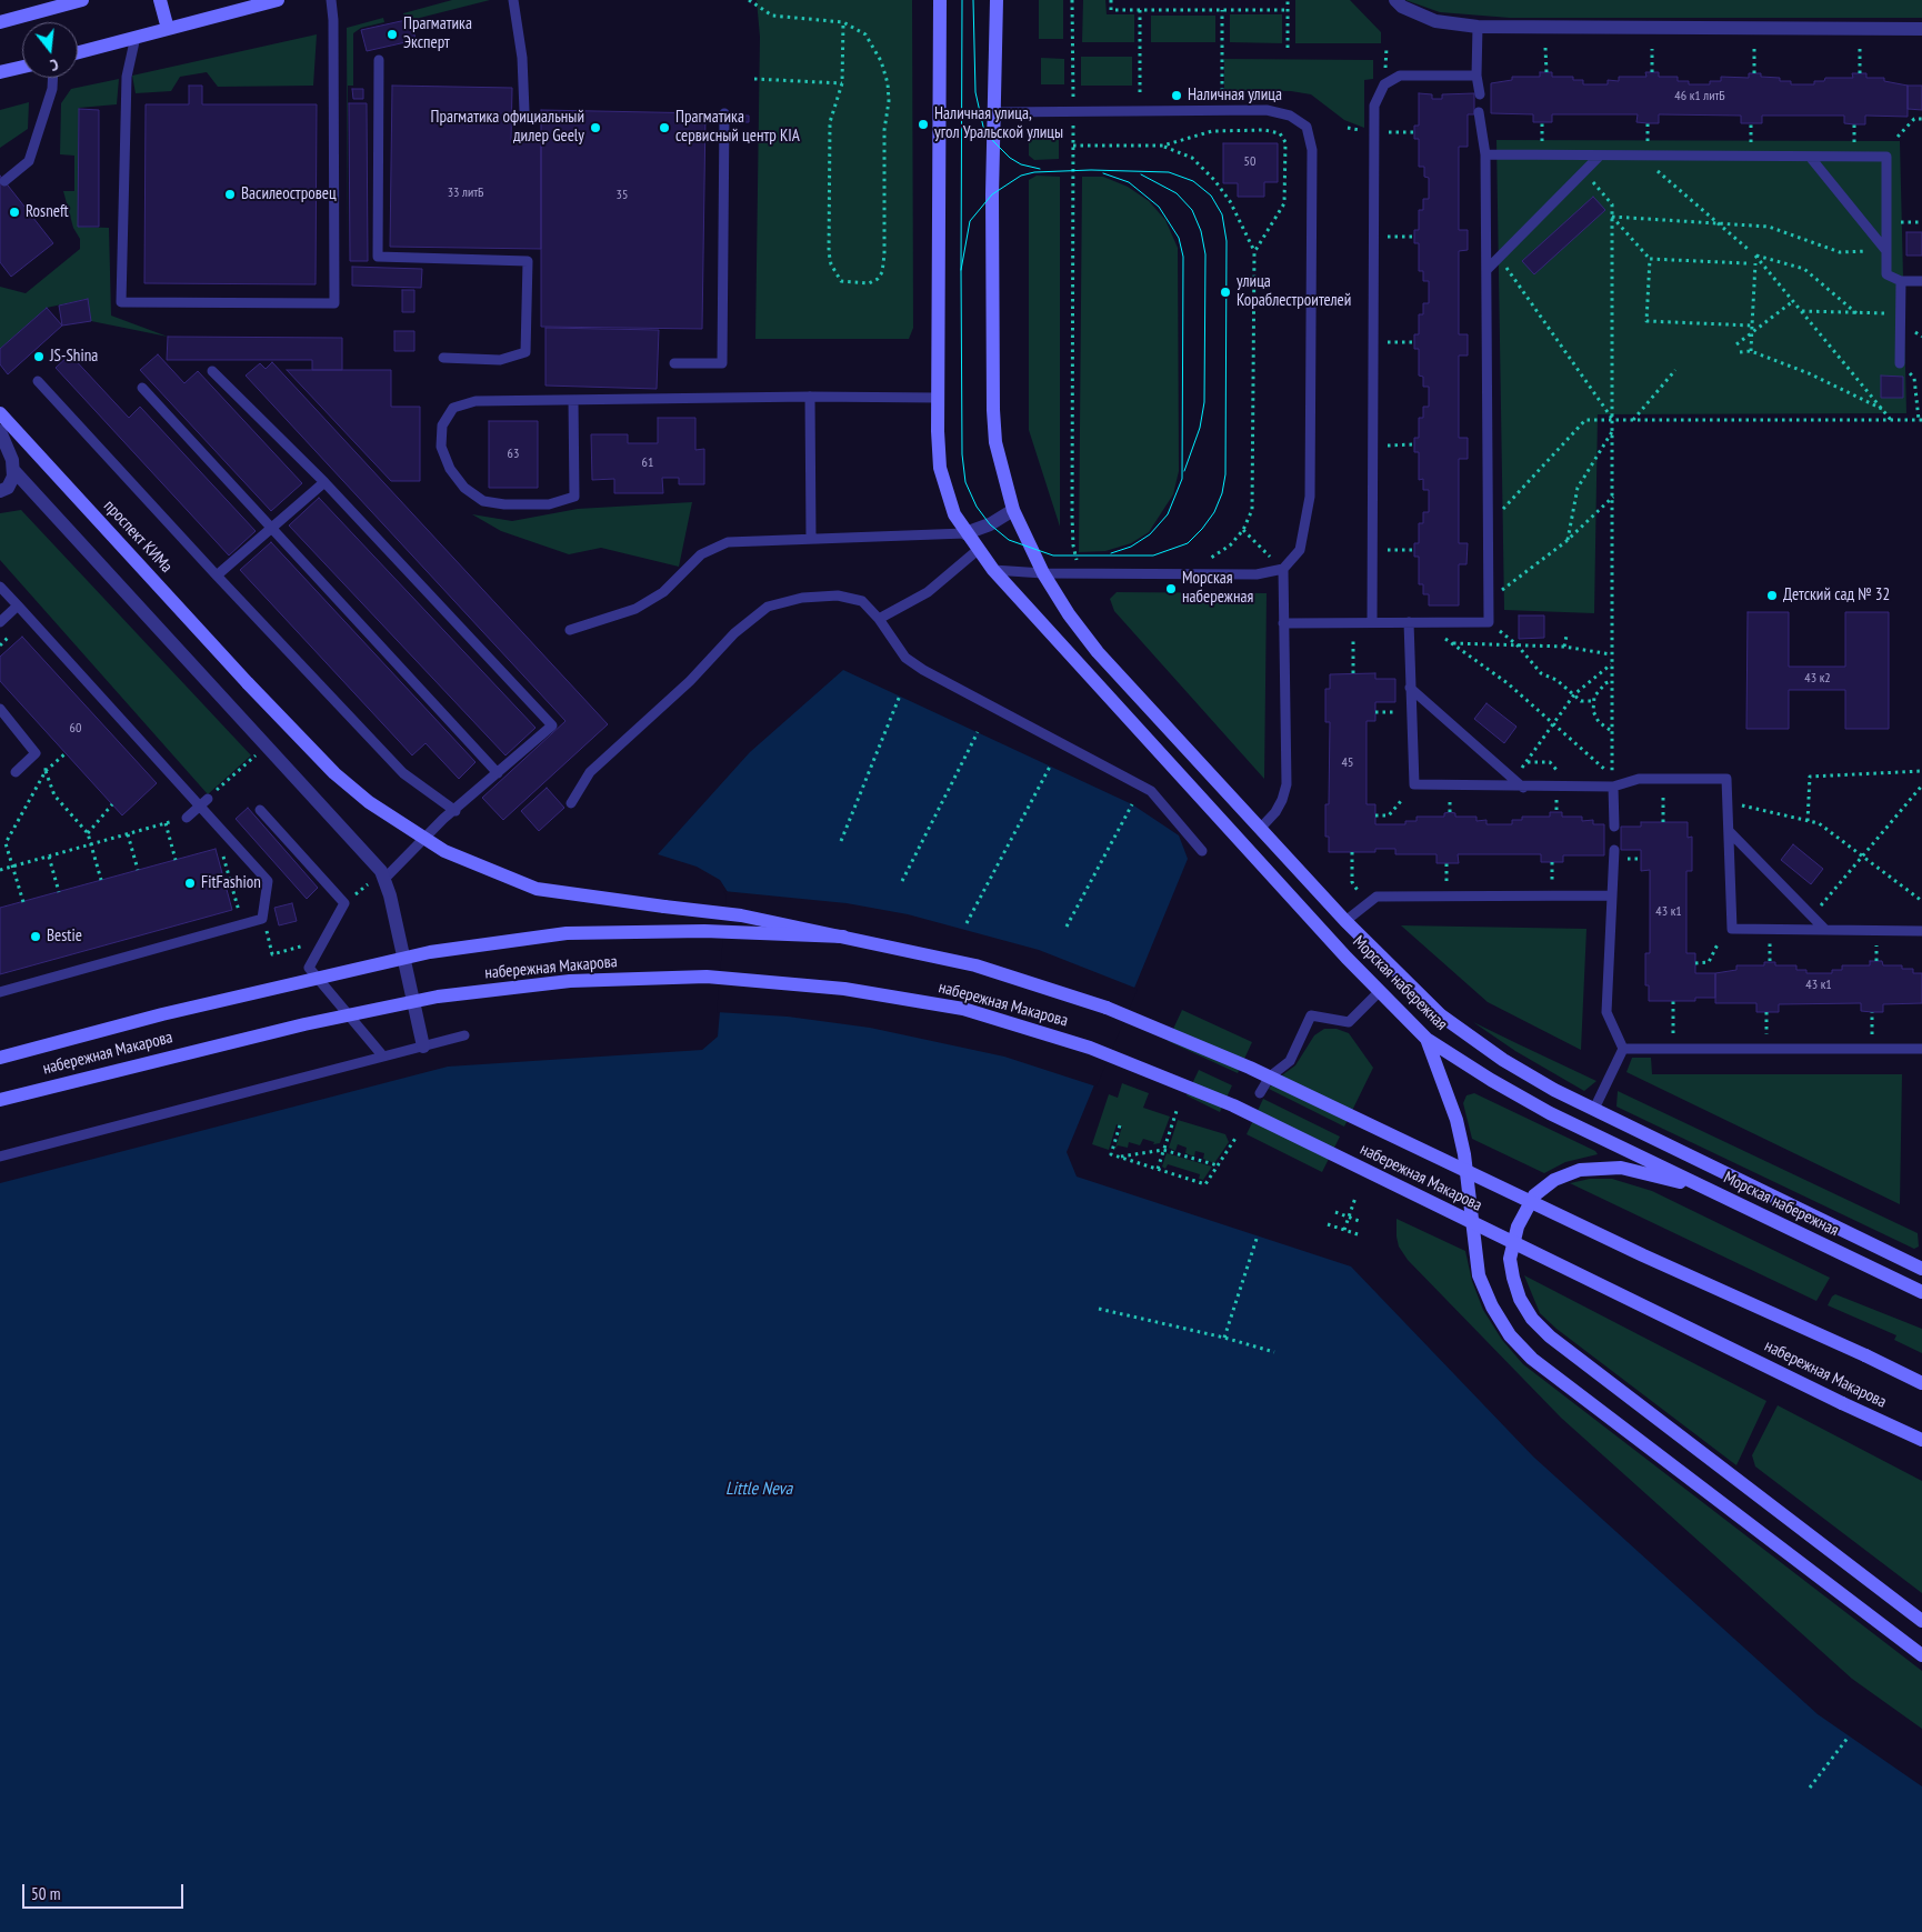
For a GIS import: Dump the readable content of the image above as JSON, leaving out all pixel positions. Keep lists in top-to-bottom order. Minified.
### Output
{"streets":{"main road":["проспект КИМа","набережная Макарова","Морская набережная"]},"crossings":[["проспект КИМа","набережная Макарова"]],"water":["Little Neva"],"places":["Прагматика Эксперт","Наличная улица","Наличная улица, угол Уральской улицы","Прагматика официальный дилер Geely","Прагматика сервисный центр KIA","Василеостровец","Rosneft","улица Кораблестроителей","JS-Shina","Морская набережная","Детский сад № 32","FitFashion","Bestie"],"house_numbers":["46 к1 литБ","50","33 литБ","35","63","61","43 к2","60","45","43 к1","43 к1"],"scale_bar":"50 m","north":"bottom"}
